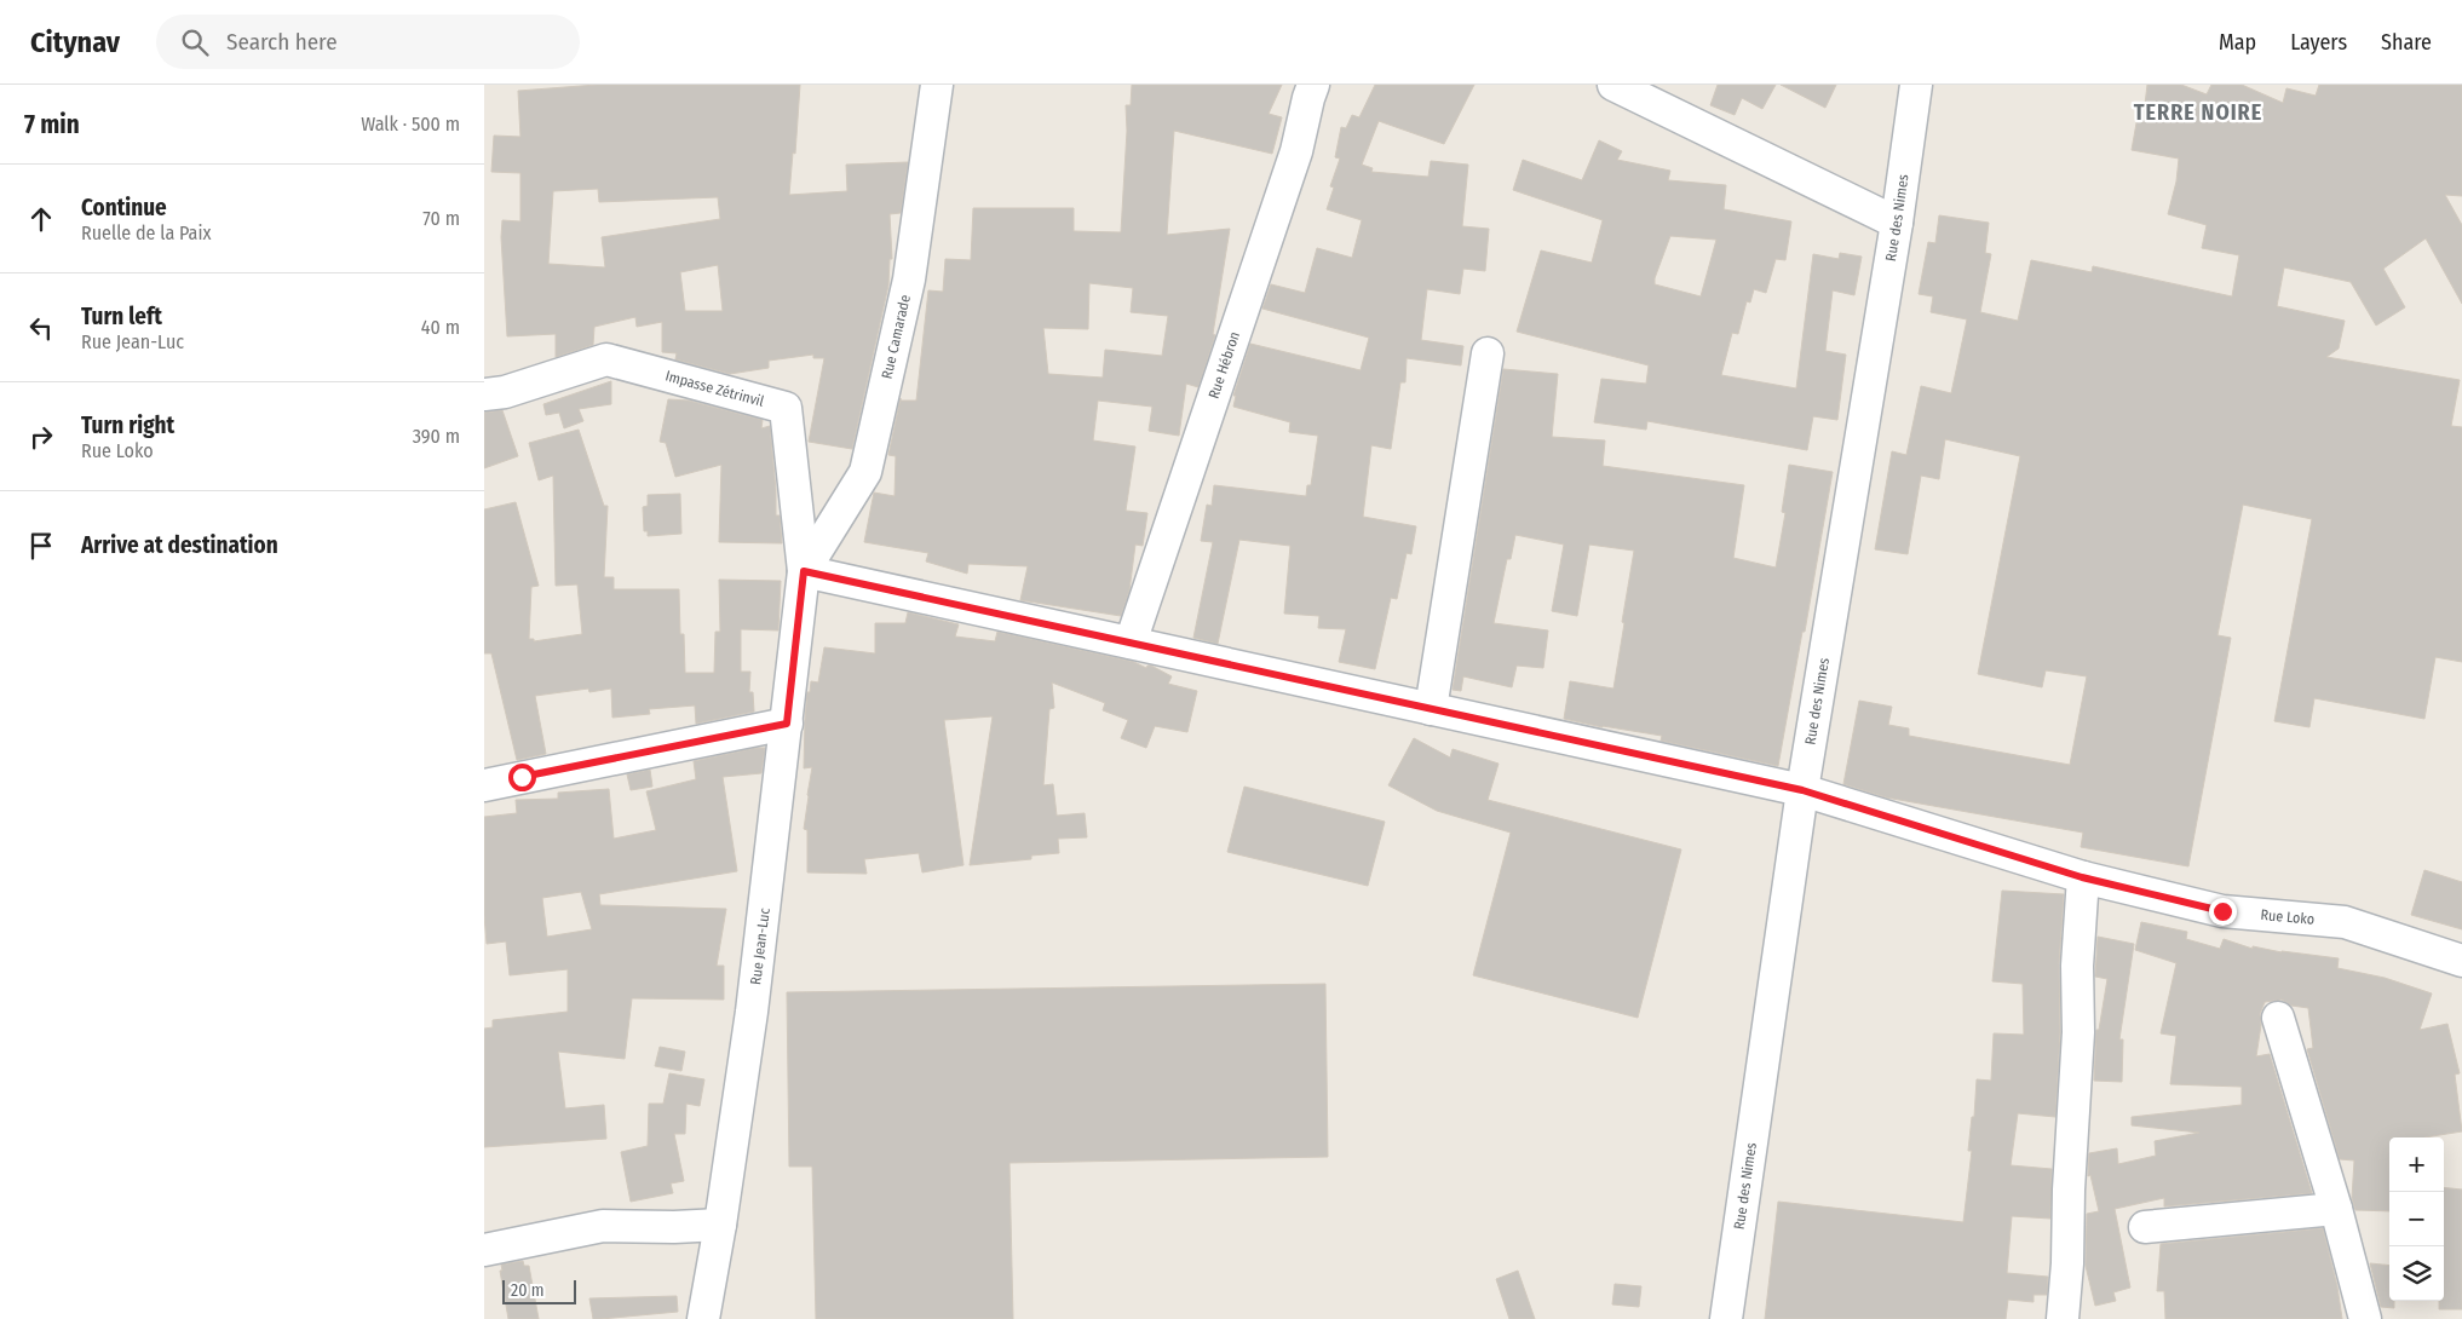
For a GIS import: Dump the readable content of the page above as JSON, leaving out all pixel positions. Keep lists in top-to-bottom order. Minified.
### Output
{"streets":{"street":["Rue des Nimes","Rue Camarade","Rue Hébron","Impasse Zétrinvil","Rue Loko","Rue Jean-Luc"]},"crossings":[["Rue des Nimes","Rue Loko"],["Rue Camarade","Impasse Zétrinvil"],["Rue Camarade","Rue Loko"],["Rue Camarade","Rue Jean-Luc"],["Rue Hébron","Rue Loko"],["Impasse Zétrinvil","Rue Loko"],["Impasse Zétrinvil","Rue Jean-Luc"],["Rue Loko","Rue Jean-Luc"]],"districts":["TERRE NOIRE"],"scale_bar":"20 m","page":{"header":"Citynav","search":"Search here","nav":["Map","Layers","Share"],"heading":["7 min","Walk · 500 m"],"list":[["Continue","Ruelle de la Paix","70 m"],["Turn left","Rue Jean-Luc","40 m"],["Turn right","Rue Loko","390 m"],"Arrive at destination"],"map_buttons":["+","−"],"scale":"20 m"}}
